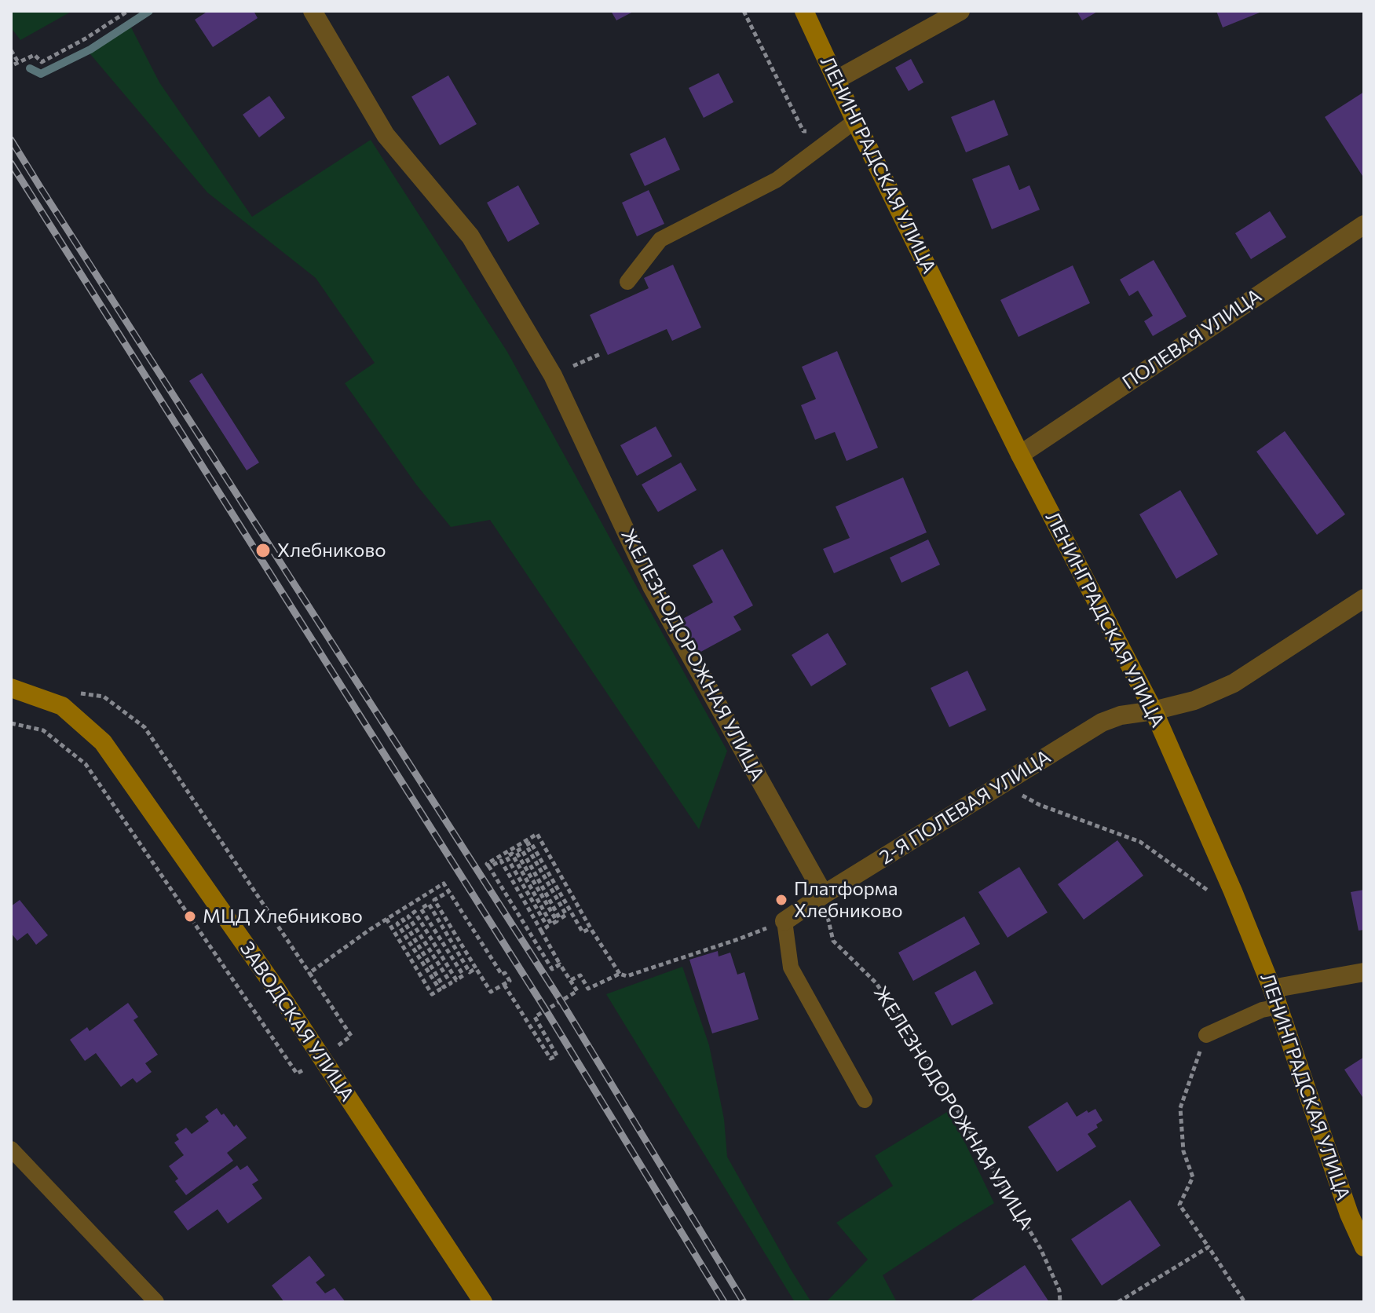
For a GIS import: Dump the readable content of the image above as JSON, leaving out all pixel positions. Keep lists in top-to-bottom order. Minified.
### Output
{"streets":{"street":["ЛЕНИНГРАДСКАЯ УЛИЦА","ПОЛЕВАЯ УЛИЦА","ЖЕЛЕЗНОДОРОЖНАЯ УЛИЦА","2-Я ПОЛЕВАЯ УЛИЦА","ЗАВОДСКАЯ УЛИЦА"]},"crossings":[["ЛЕНИНГРАДСКАЯ УЛИЦА","ПОЛЕВАЯ УЛИЦА"],["ЛЕНИНГРАДСКАЯ УЛИЦА","2-Я ПОЛЕВАЯ УЛИЦА"],["ЖЕЛЕЗНОДОРОЖНАЯ УЛИЦА","2-Я ПОЛЕВАЯ УЛИЦА"]],"places":["Хлебниково","Платформа Хлебниково","МЦД Хлебниково"]}
